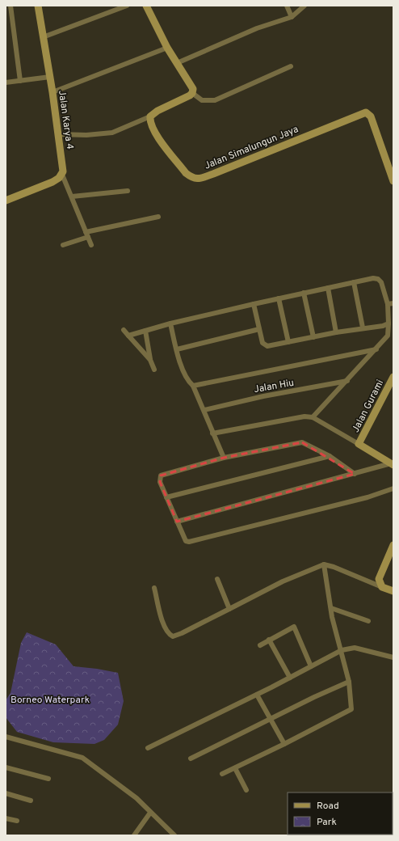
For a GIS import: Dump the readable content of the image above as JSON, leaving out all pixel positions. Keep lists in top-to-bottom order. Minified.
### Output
{"streets":{"street":["Jalan Karya 4","Jalan Simalungun Jaya","Jalan Hiu","Jalan Gurami"]},"parks":["Borneo Waterpark"],"legend":["Road","Park"]}
